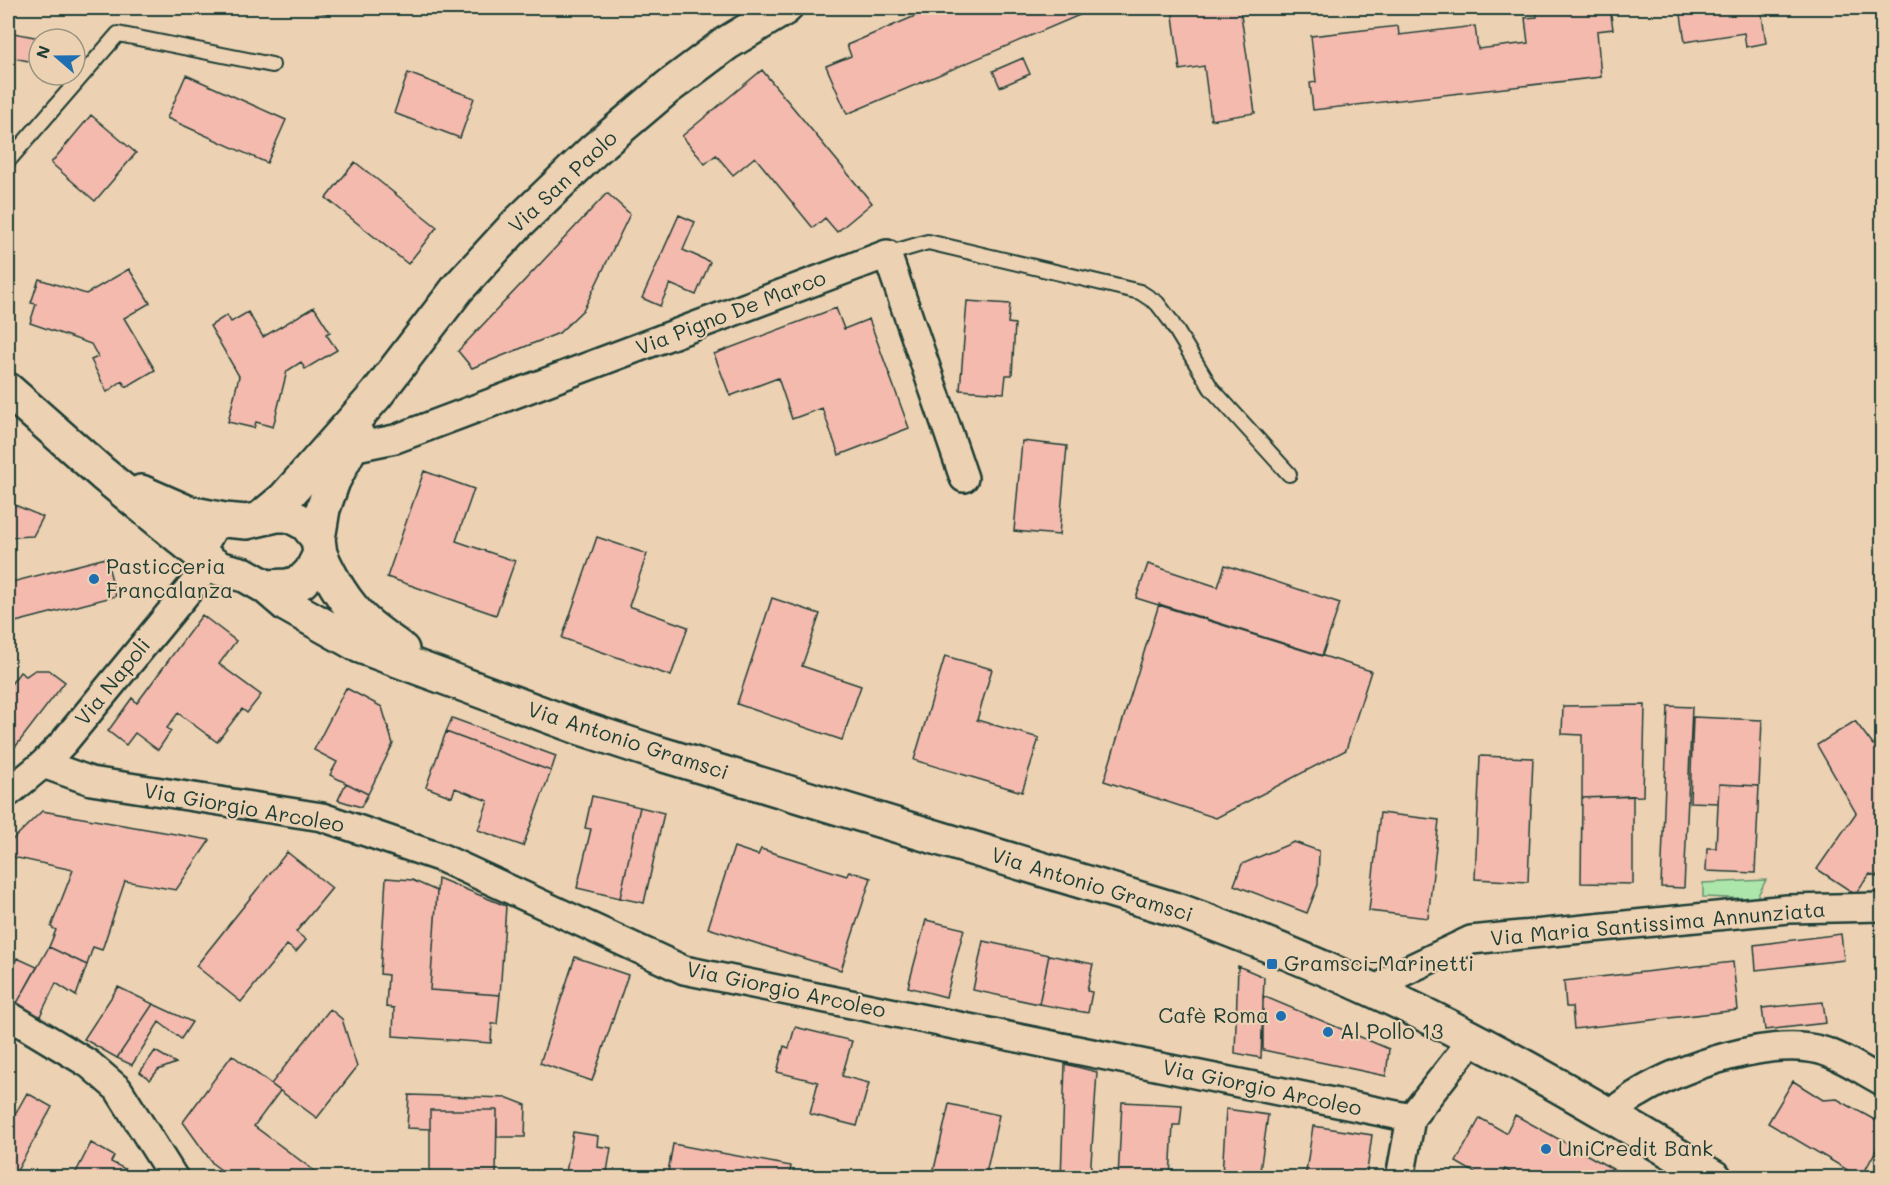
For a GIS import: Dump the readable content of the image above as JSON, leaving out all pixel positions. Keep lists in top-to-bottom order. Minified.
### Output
{"streets":{"main road":["Via San Paolo","Via Antonio Gramsci"],"street":["Via Pigno De Marco","Via Napoli","Via Giorgio Arcoleo","Via Maria Santissima Annunziata"]},"crossings":[["Via Napoli","Via Antonio Gramsci"],["Via Napoli","Via Giorgio Arcoleo"],["Via Antonio Gramsci","Via Maria Santissima Annunziata"]],"places":{"other":["Pasticceria Francalanza","Cafè Roma","Al Pollo 13","UniCredit Bank"],"transit":["Gramsci-Marinetti"]},"north":"left"}
